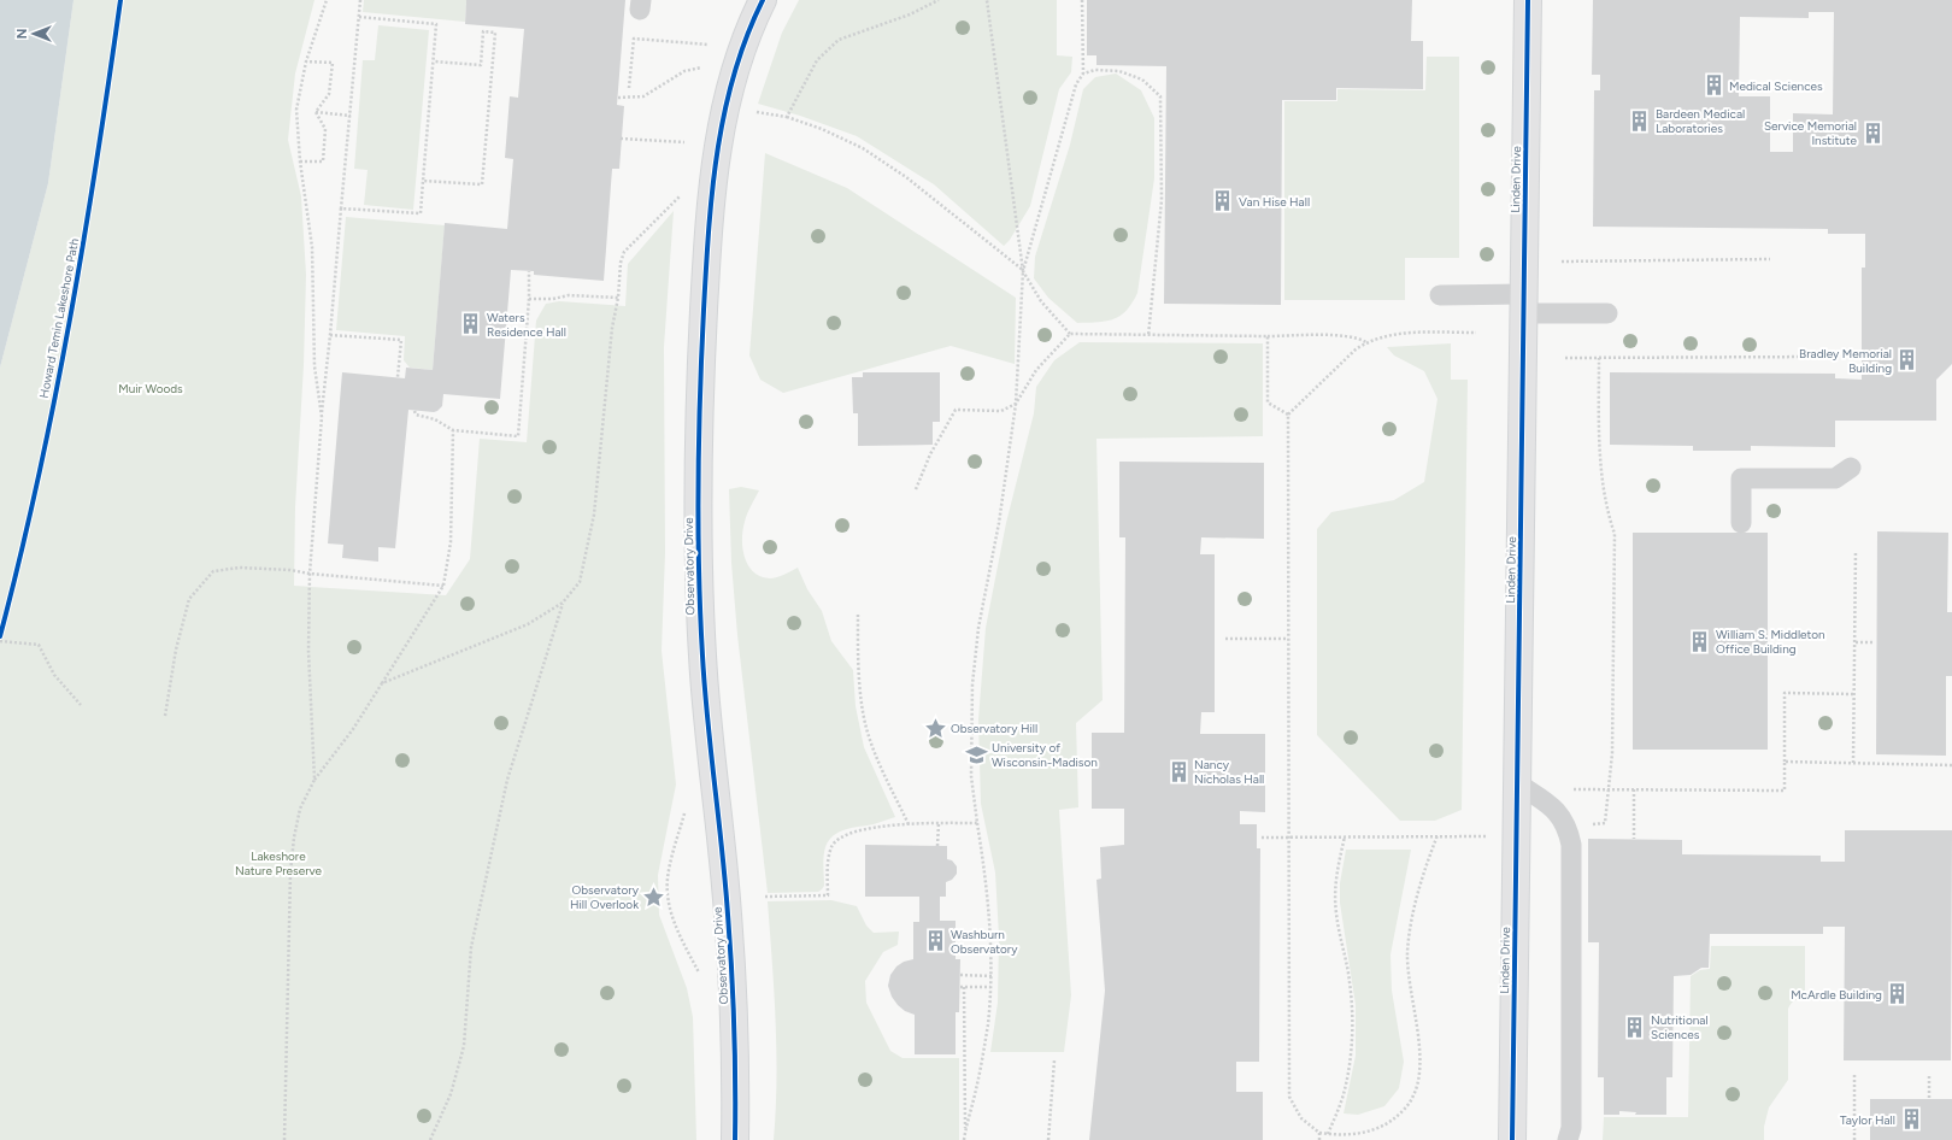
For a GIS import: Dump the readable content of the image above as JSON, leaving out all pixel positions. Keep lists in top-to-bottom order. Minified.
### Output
{"streets":{"street":["Linden Drive","Observatory Drive"],"cycle path":["Howard Temin Lakeshore Path"]},"parks":["Muir Woods","Lakeshore Nature Preserve"],"places":{"building":["Medical Sciences","Bardeen Medical Laboratories","Service Memorial Institute","Van Hise Hall","Waters Residence Hall","Bradley Memorial Building","William S. Middleton Office Building","Nancy Nicholas Hall","Washburn Observatory","McArdle Building","Nutritional Sciences","Taylor Hall"],"place":["Observatory Hill","Observatory Hill Overlook"],"school or university":["University of Wisconsin-Madison"]},"north":"left"}
